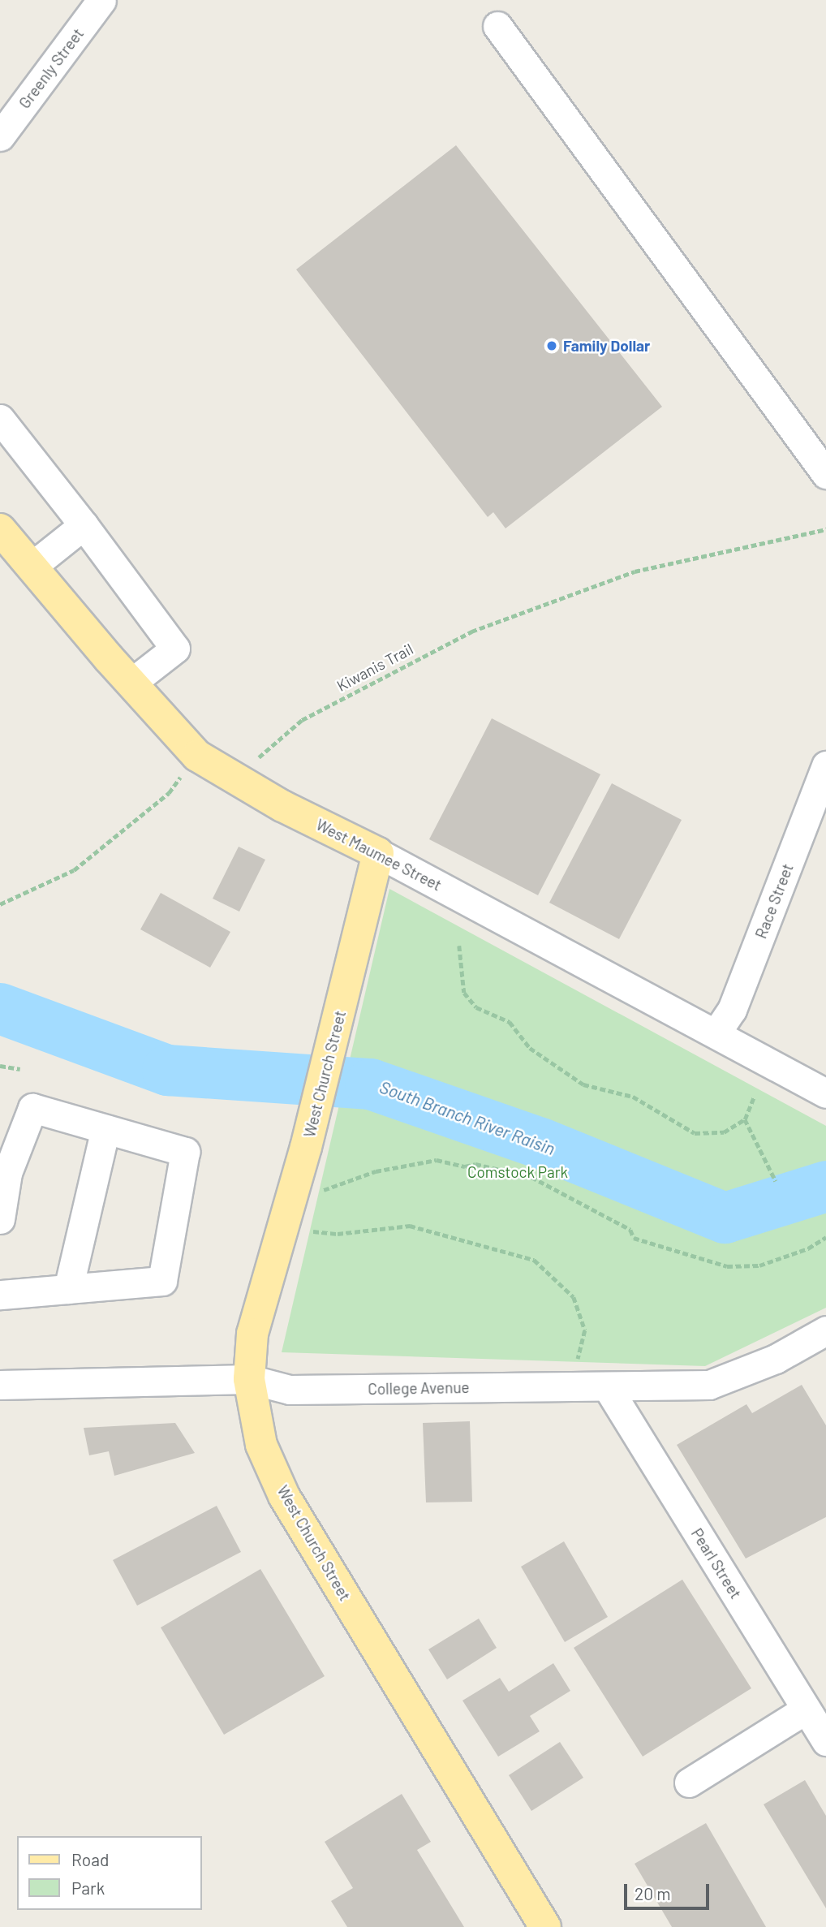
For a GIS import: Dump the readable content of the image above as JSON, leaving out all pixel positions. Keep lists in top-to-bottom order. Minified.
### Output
{"streets":{"main road":["West Maumee Street","West Church Street"],"street":["Greenly Street","Race Street","College Avenue","Pearl Street"],"path":["Kiwanis Trail"]},"crossings":[["West Maumee Street","Race Street"],["West Maumee Street","West Church Street"],["West Church Street","College Avenue"],["College Avenue","Pearl Street"]],"water":["South Branch River Raisin"],"parks":["Comstock Park"],"places":["Family Dollar"],"legend":["Road","Park"],"scale_bar":"20 m"}
